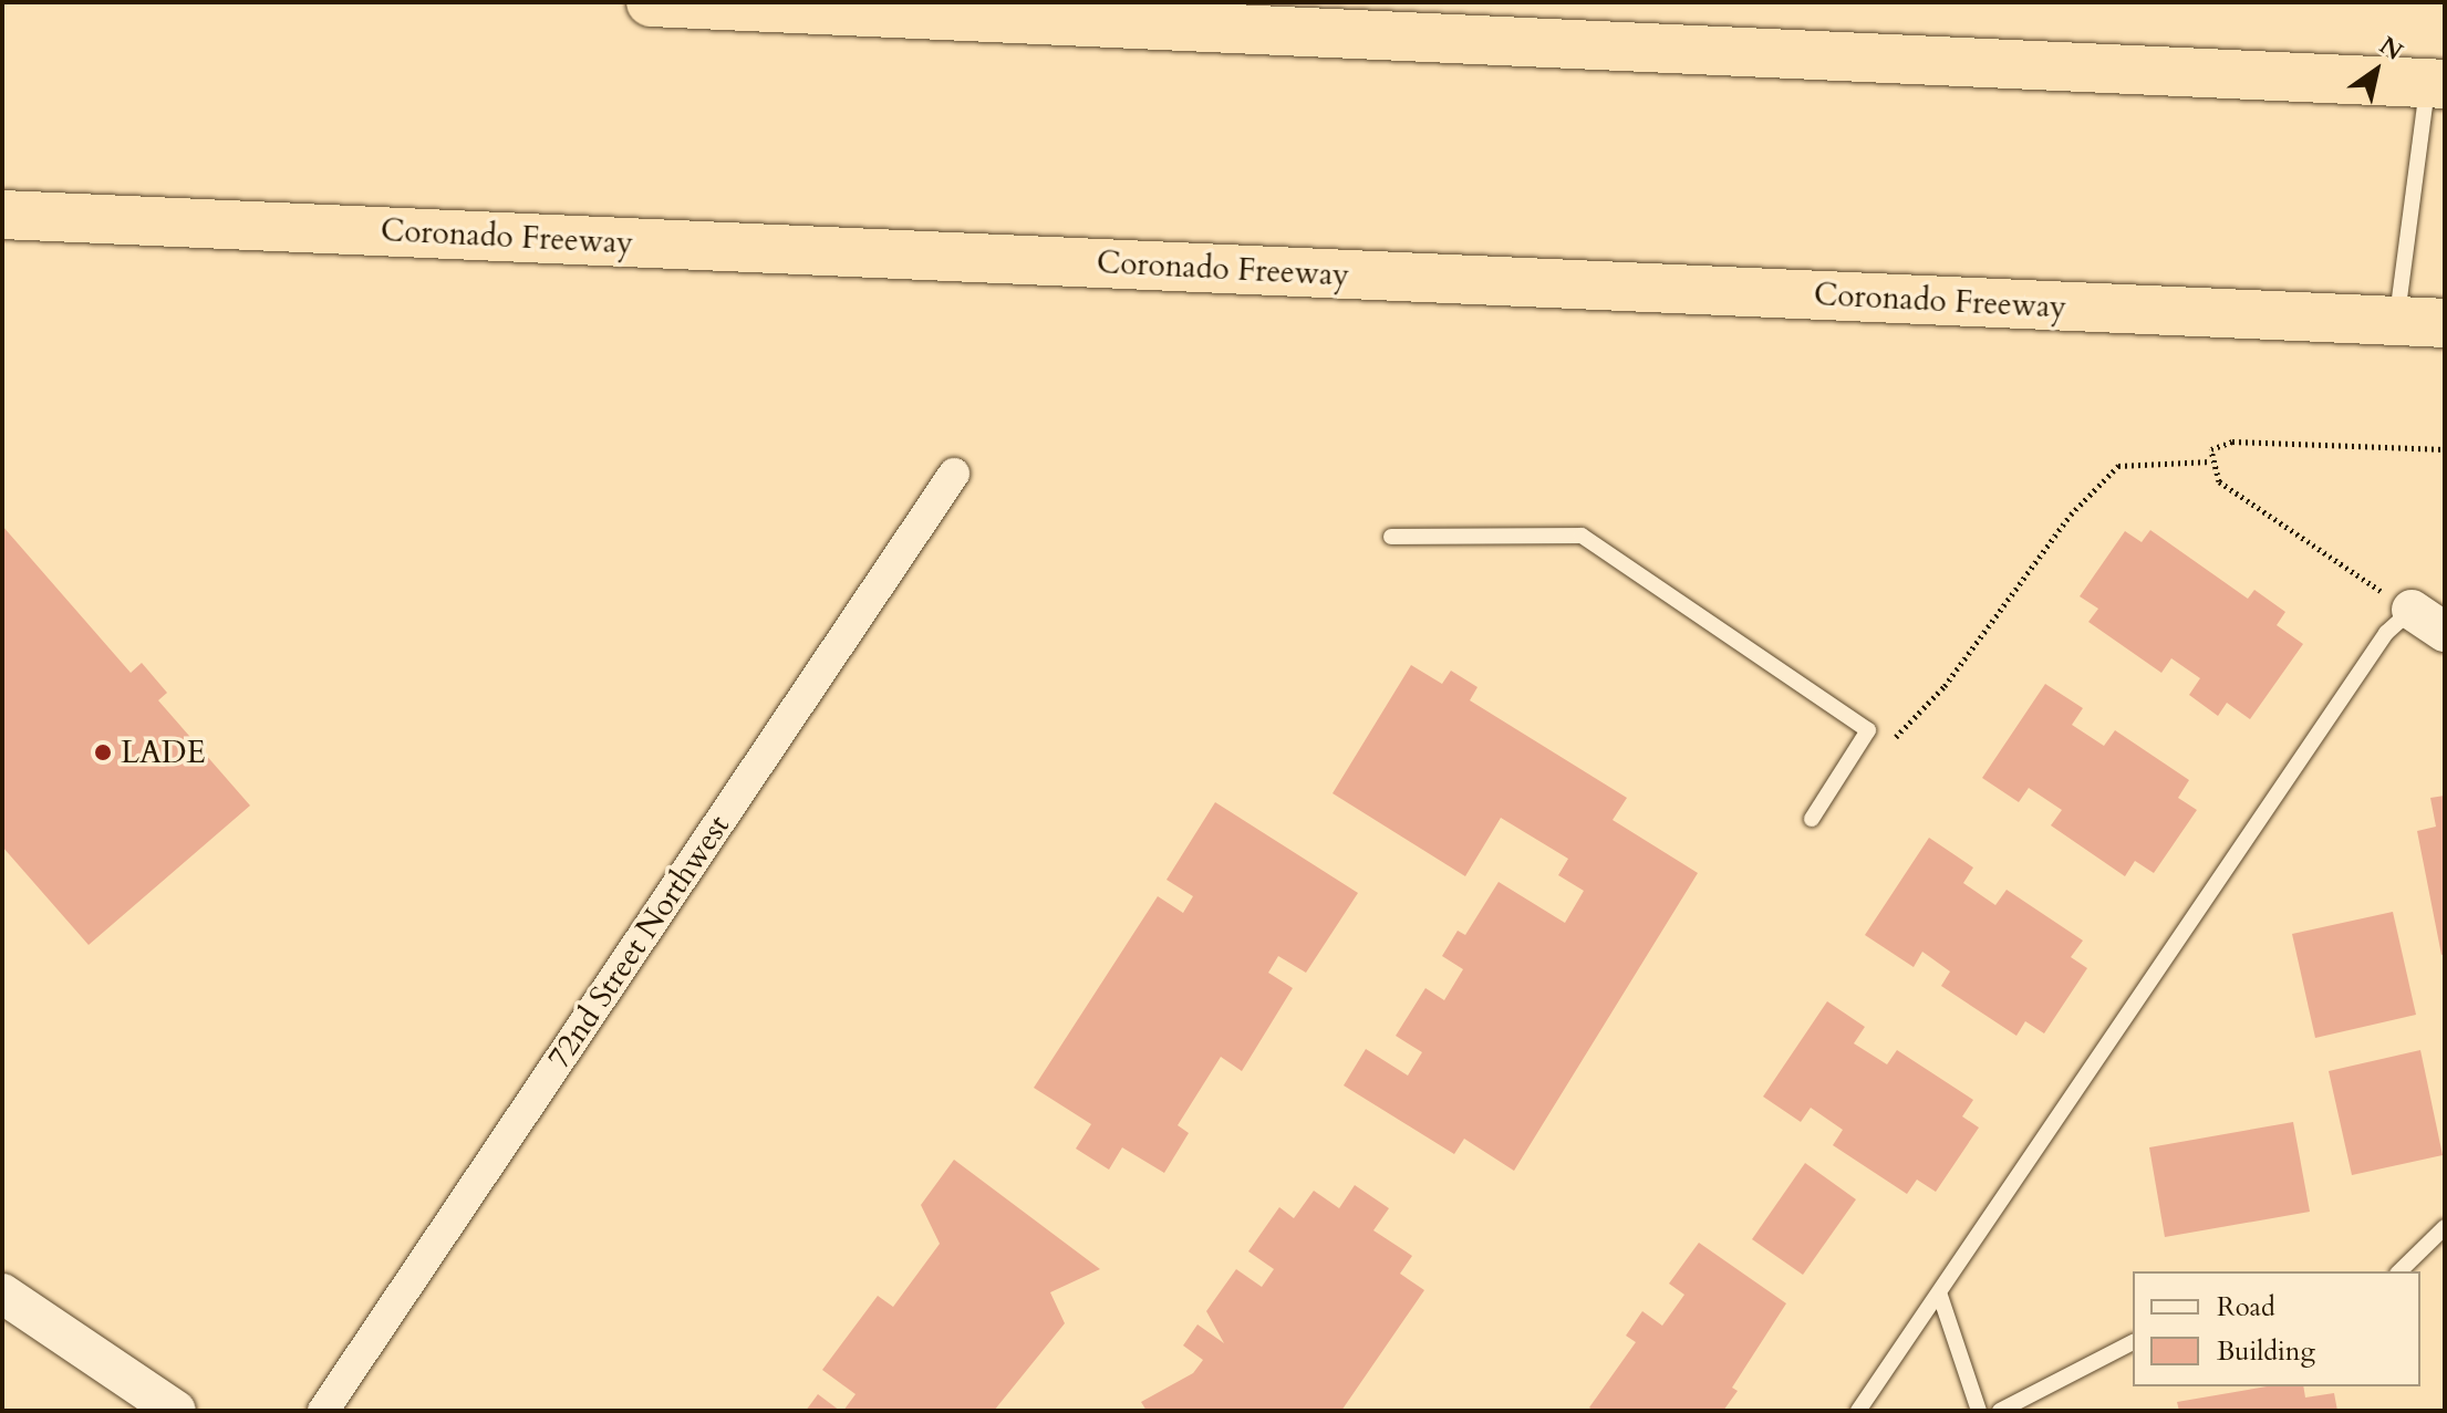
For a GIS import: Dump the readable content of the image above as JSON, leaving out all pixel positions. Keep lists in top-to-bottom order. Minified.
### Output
{"streets":{"highway":["Coronado Freeway"],"street":["72nd Street Northwest"]},"places":["LADE"],"legend":["Road","Building"],"north":"top right"}
